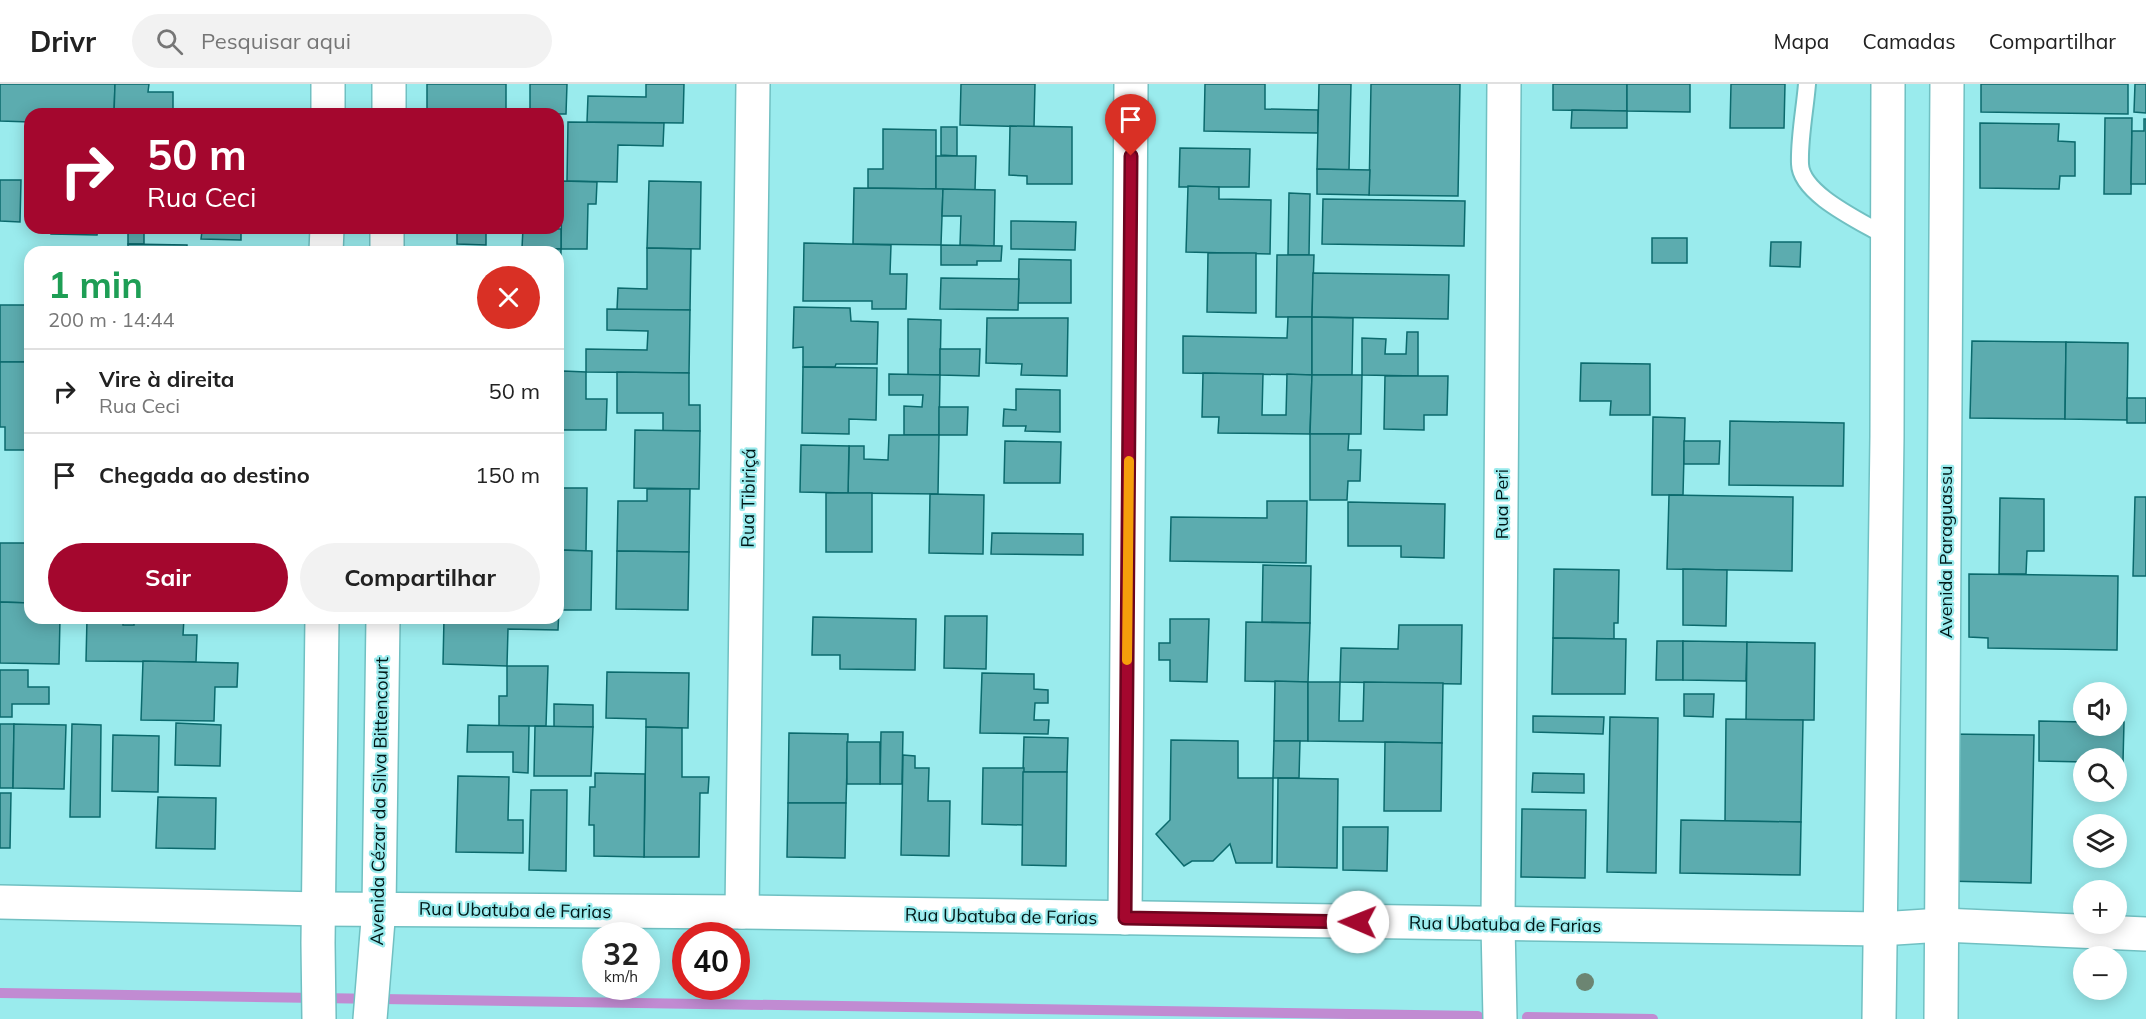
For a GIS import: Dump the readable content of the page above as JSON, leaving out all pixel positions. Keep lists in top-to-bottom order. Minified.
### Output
{"streets":{"street":["Rua Tibiriçá","Rua Peri","Avenida Paraguassu","Avenida Cézar da Silva Bittencourt","Rua Ubatuba de Farias"]},"crossings":[["Rua Tibiriçá","Rua Ubatuba de Farias"],["Rua Peri","Rua Ubatuba de Farias"],["Avenida Paraguassu","Rua Ubatuba de Farias"],["Avenida Cézar da Silva Bittencourt","Rua Ubatuba de Farias"]],"page":{"header":"Drivr","search":"Pesquisar aqui","nav":["Mapa","Camadas","Compartilhar"],"turn":["50 m","Rua Ceci"],"heading":["1 min","200 m · 14:44"],"list":[{"name":"Vire à direita","note":"Rua Ceci","value":"50 m"},{"name":"Chegada ao destino","value":"150 m"}],"buttons":["Sair","Compartilhar"],"map_buttons":["+","−"],"speed":"32 km/h","limit":"40"}}
